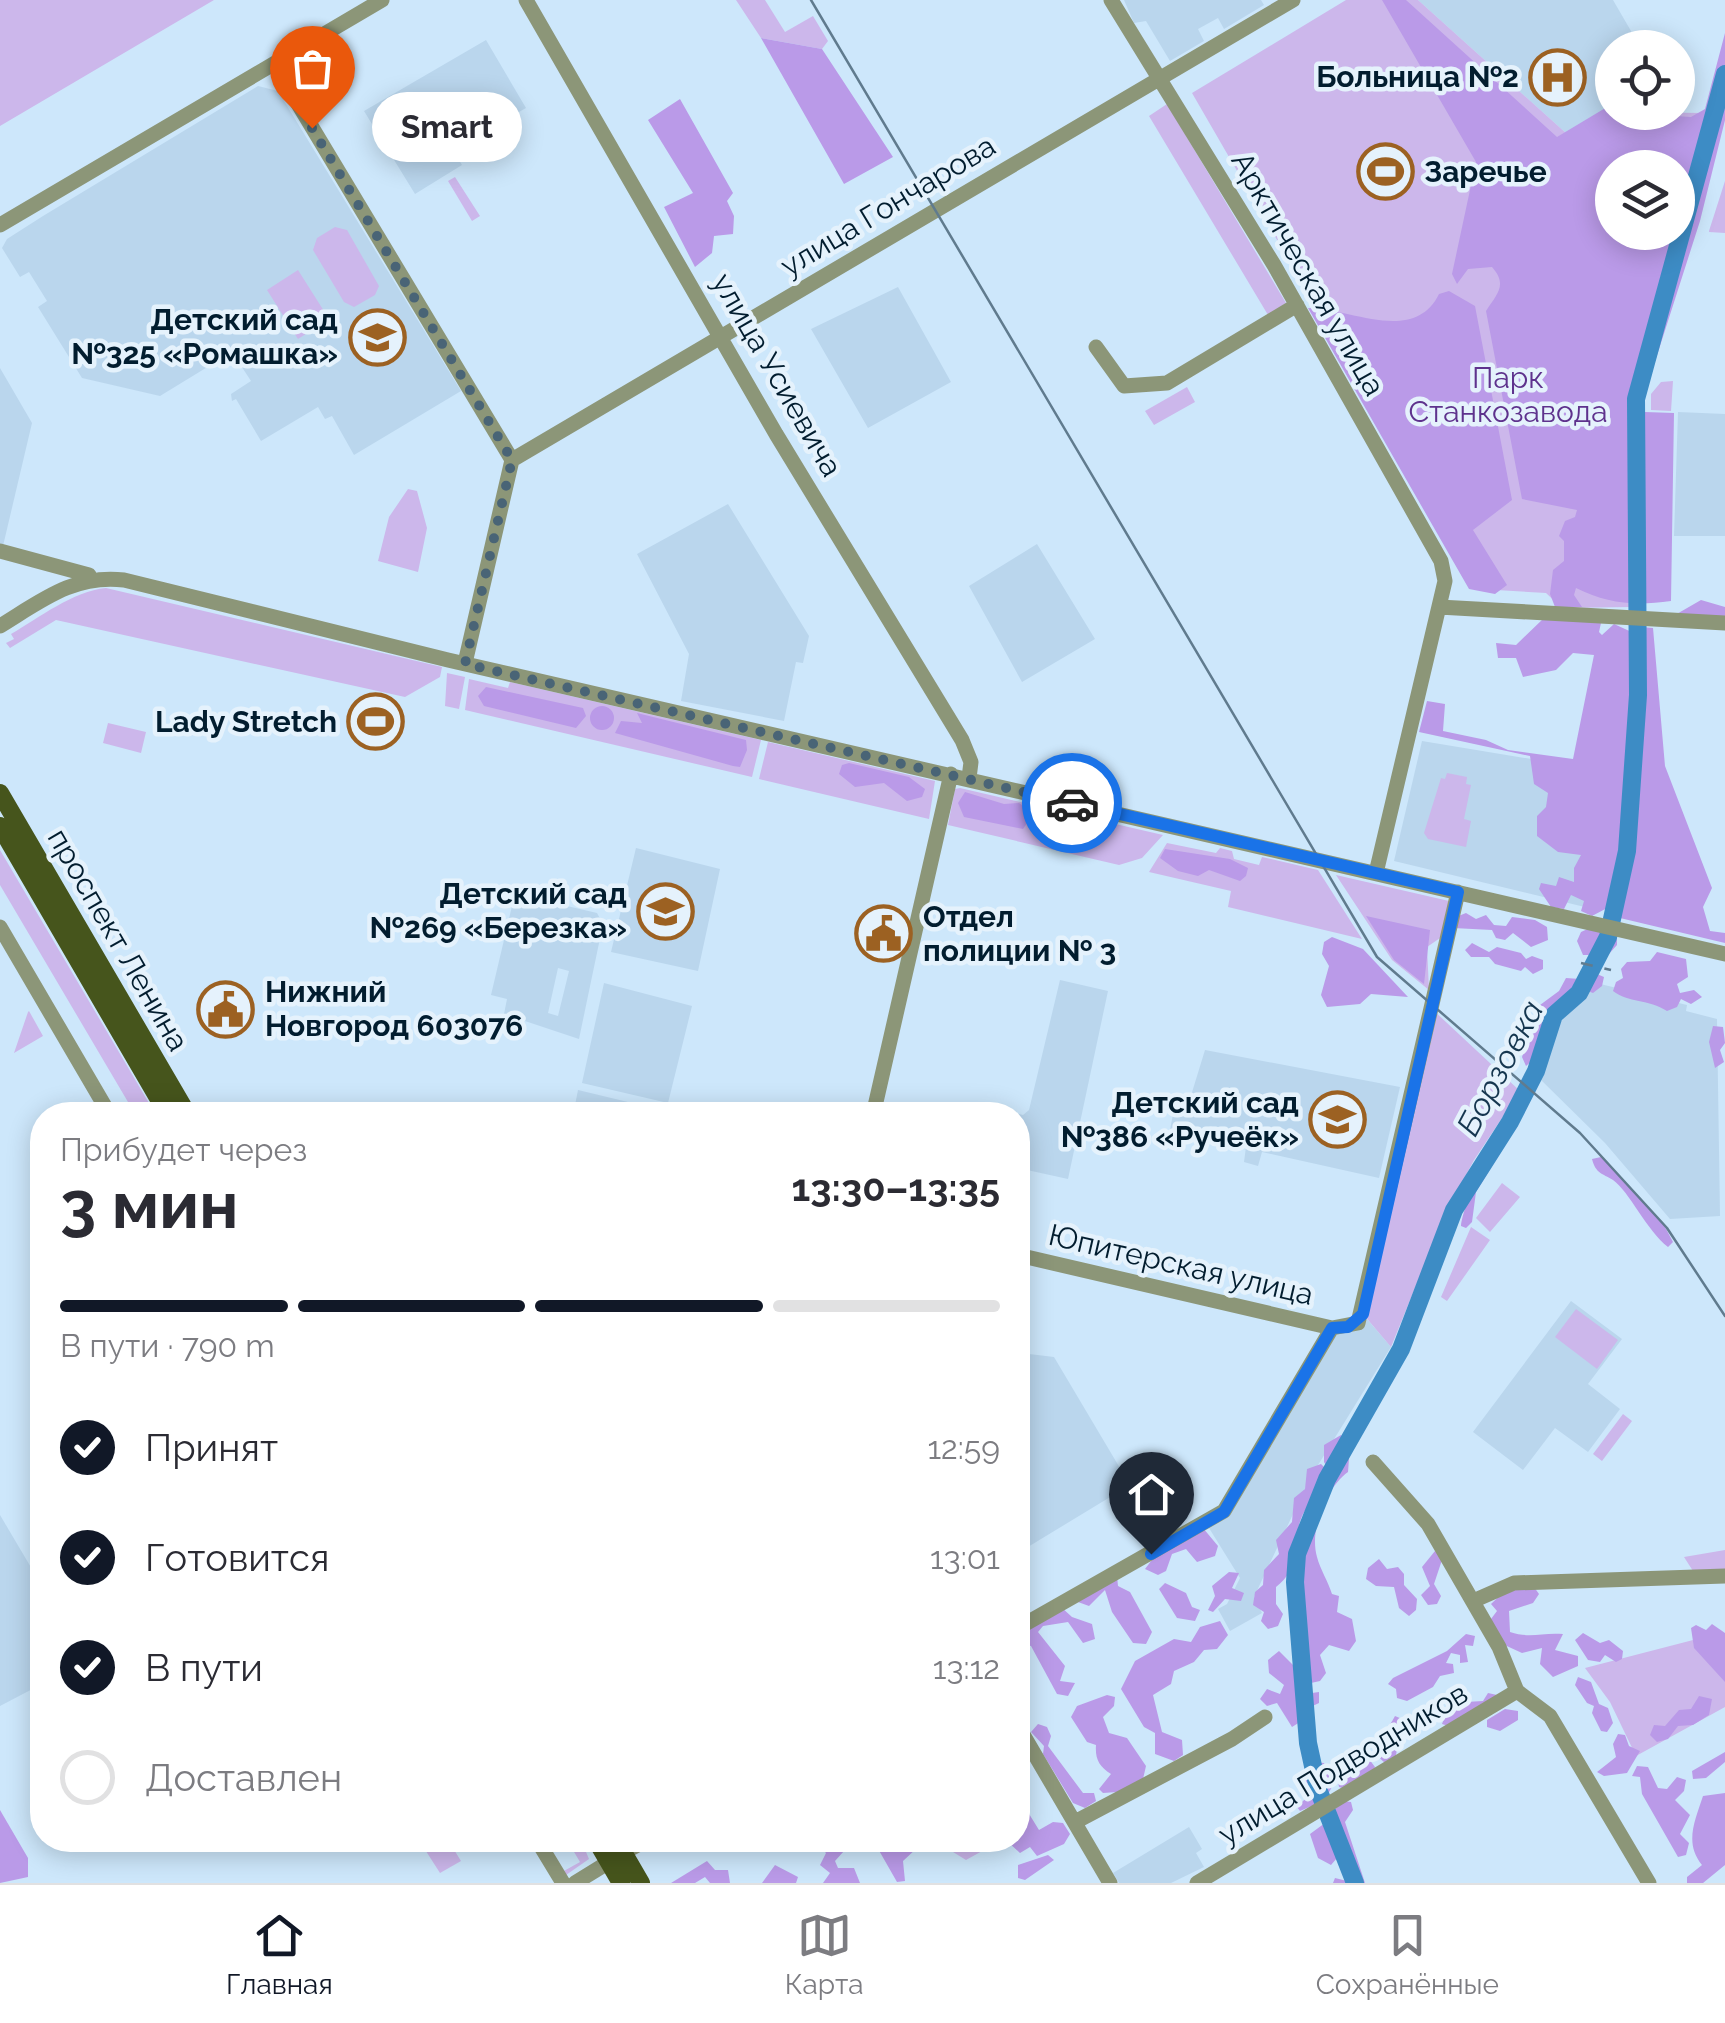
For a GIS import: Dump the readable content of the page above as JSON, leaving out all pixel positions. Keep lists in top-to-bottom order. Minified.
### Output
{"streets":{"main road":["проспект Ленина"],"street":["улица Гончарова","Арктическая улица","улица Усиевича","Юпитерская улица","улица Подводников"]},"crossings":[["улица Гончарова","Арктическая улица"],["улица Гончарова","улица Усиевича"]],"water":["Борзовка"],"parks":["Парк Станкозавода"],"places":{"hospital":["Больница №2"],"other":["Smart"],"sports":["Заречье","Lady Stretch"],"school or university":["Детский сад №325 «Ромашка»","Детский сад №269 «Березка»","Детский сад №386 «Ручеёк»"],"public building":["Отдел полиции № 3","Нижний Новгород 603076"]},"page":{"bubble":"Smart","heading":["3 мин","Прибудет через","13:30–13:35"],"bar":"В пути · 790 m","list":[["Принят","12:59"],["Готовится","13:01"],["В пути","13:12"],"Доставлен"],"tabs":["Главная","Карта","Сохранённые"]}}
